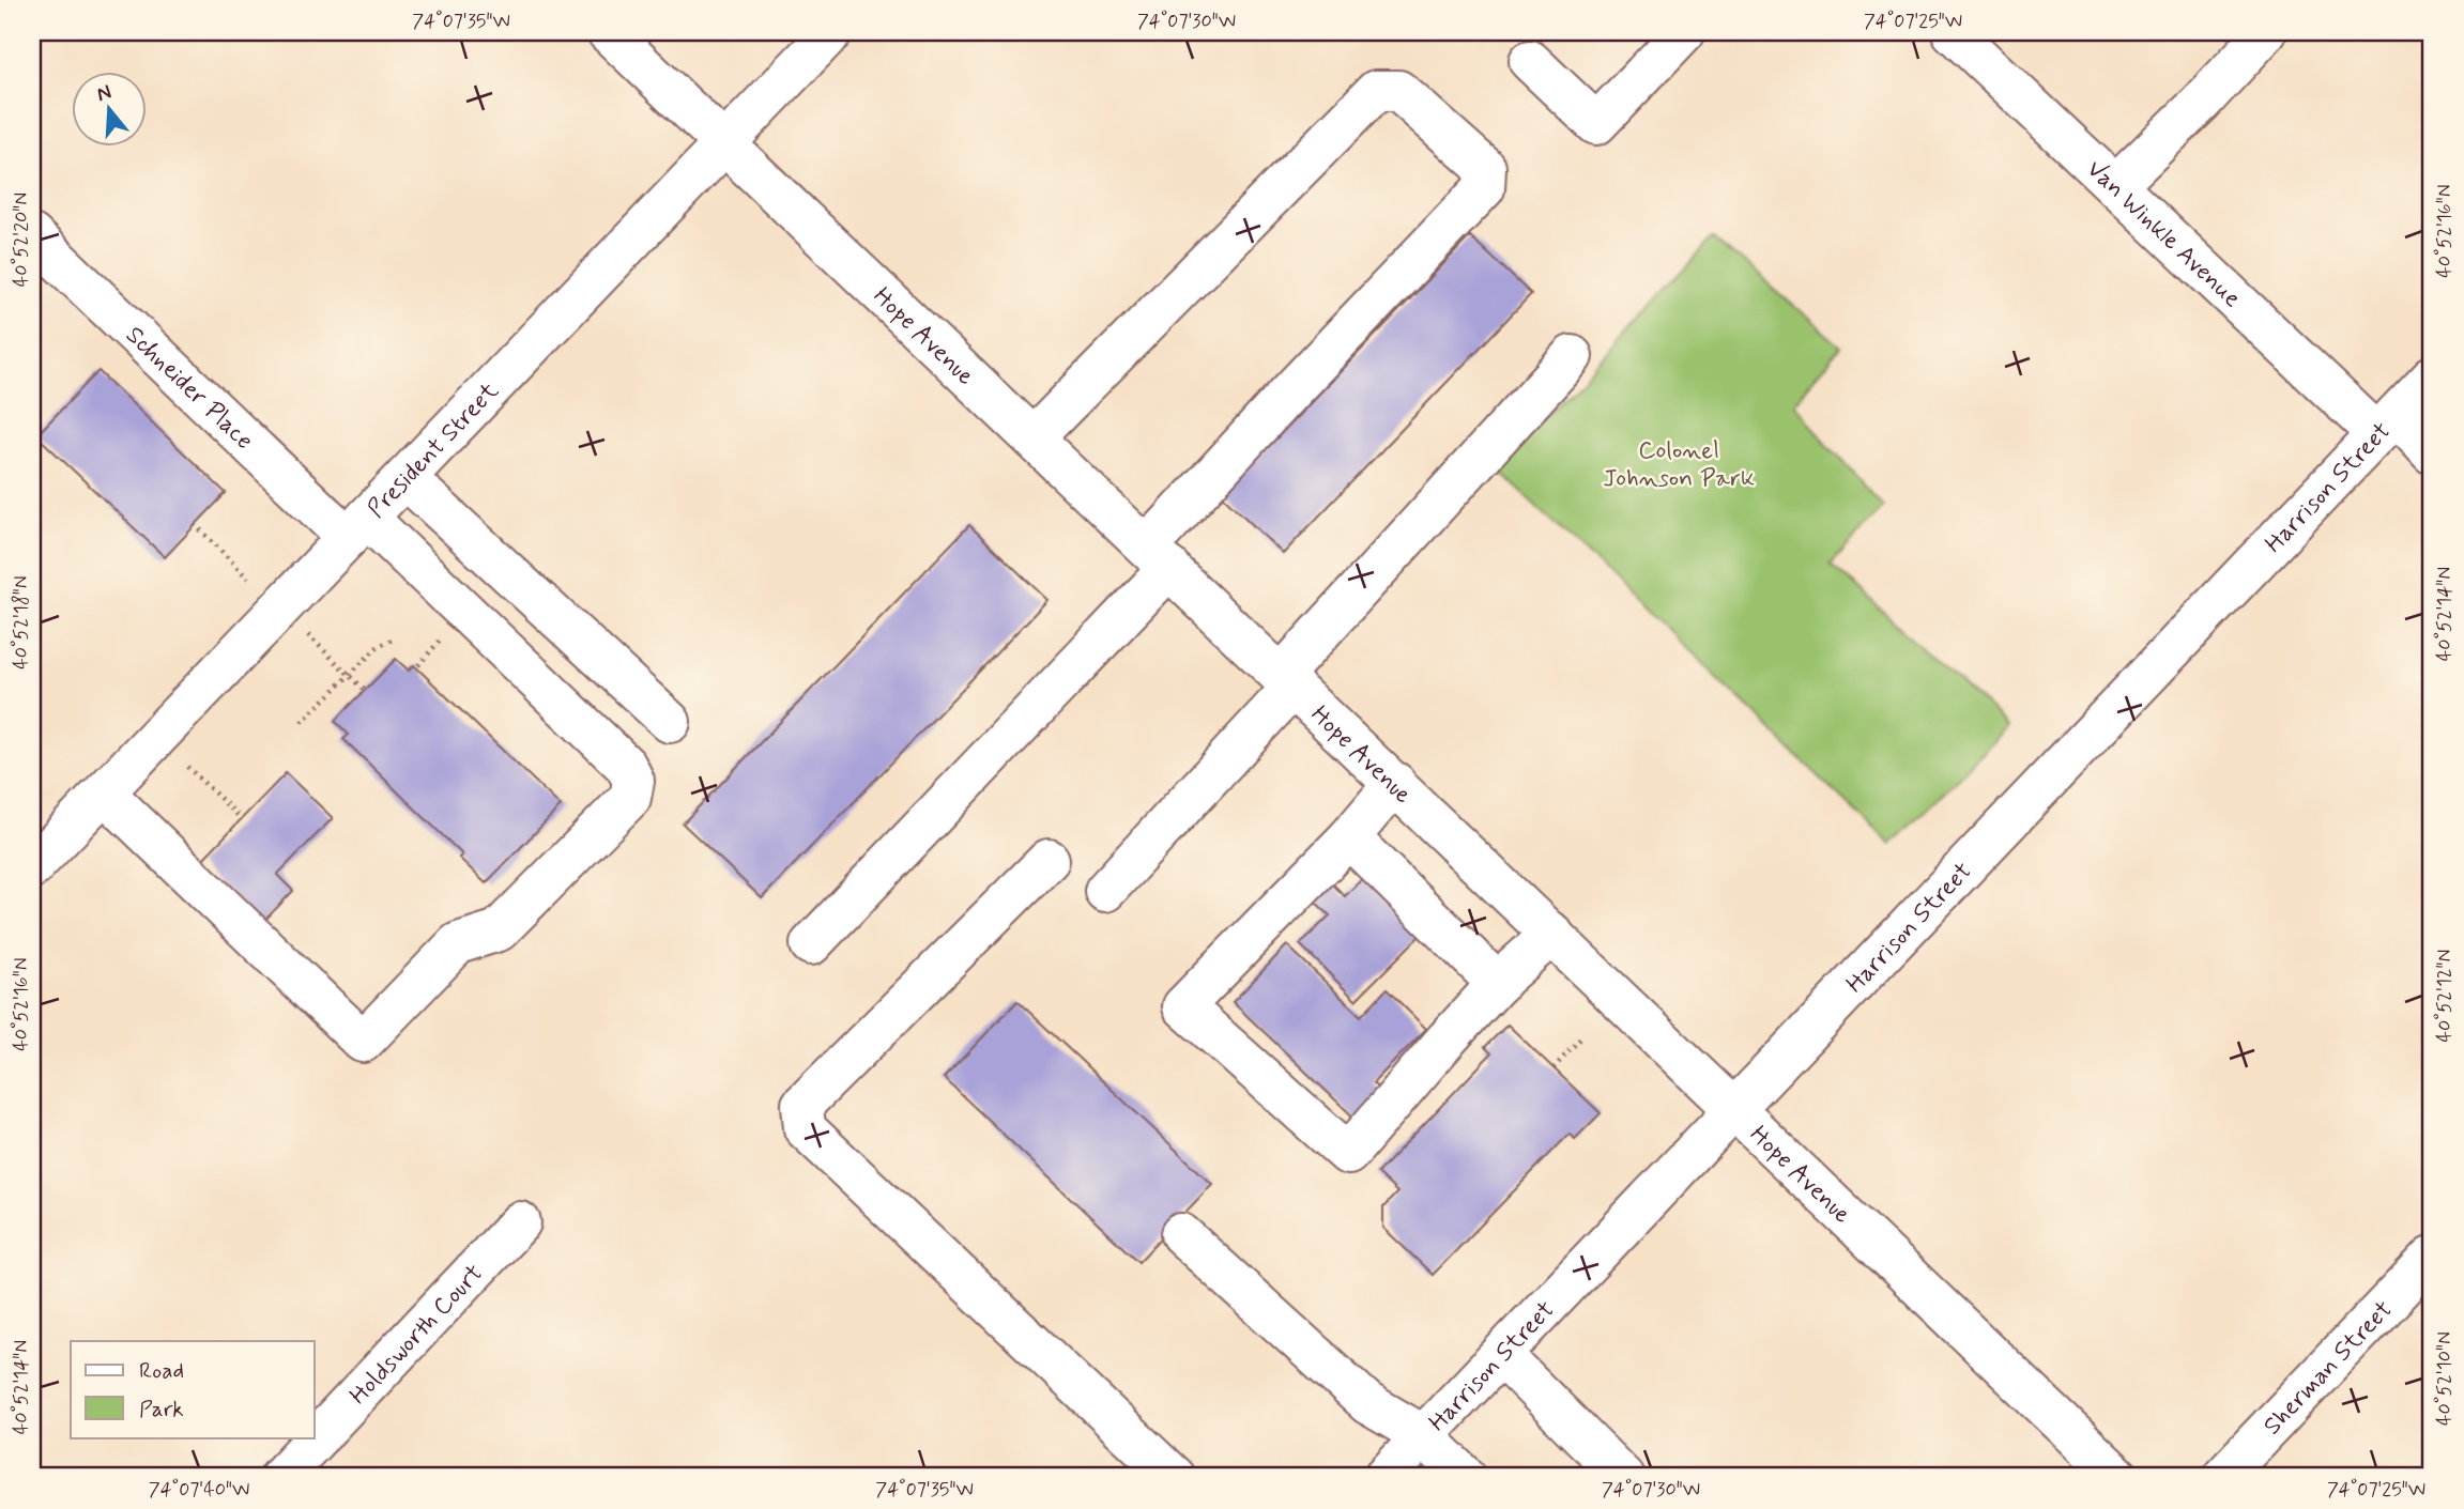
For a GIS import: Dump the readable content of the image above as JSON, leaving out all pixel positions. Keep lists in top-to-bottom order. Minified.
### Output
{"streets":{"street":["Van Winkle Avenue","Hope Avenue","Schneider Place","President Street","Harrison Street","Holdsworth Court","Sherman Street"]},"crossings":[["Van Winkle Avenue","Harrison Street"],["Hope Avenue","President Street"],["Hope Avenue","Harrison Street"],["Schneider Place","President Street"]],"parks":["Colonel Johnson Park"],"legend":["Road","Park"],"north":"top","coordinates":["74°07'35\"W","74°07'30\"W","74°07'25\"W","40°52'16\"N","40°52'20\"N","40°52'14\"N","40°52'18\"N","40°52'12\"N","40°52'10\"N","74°07'40\"W"]}
